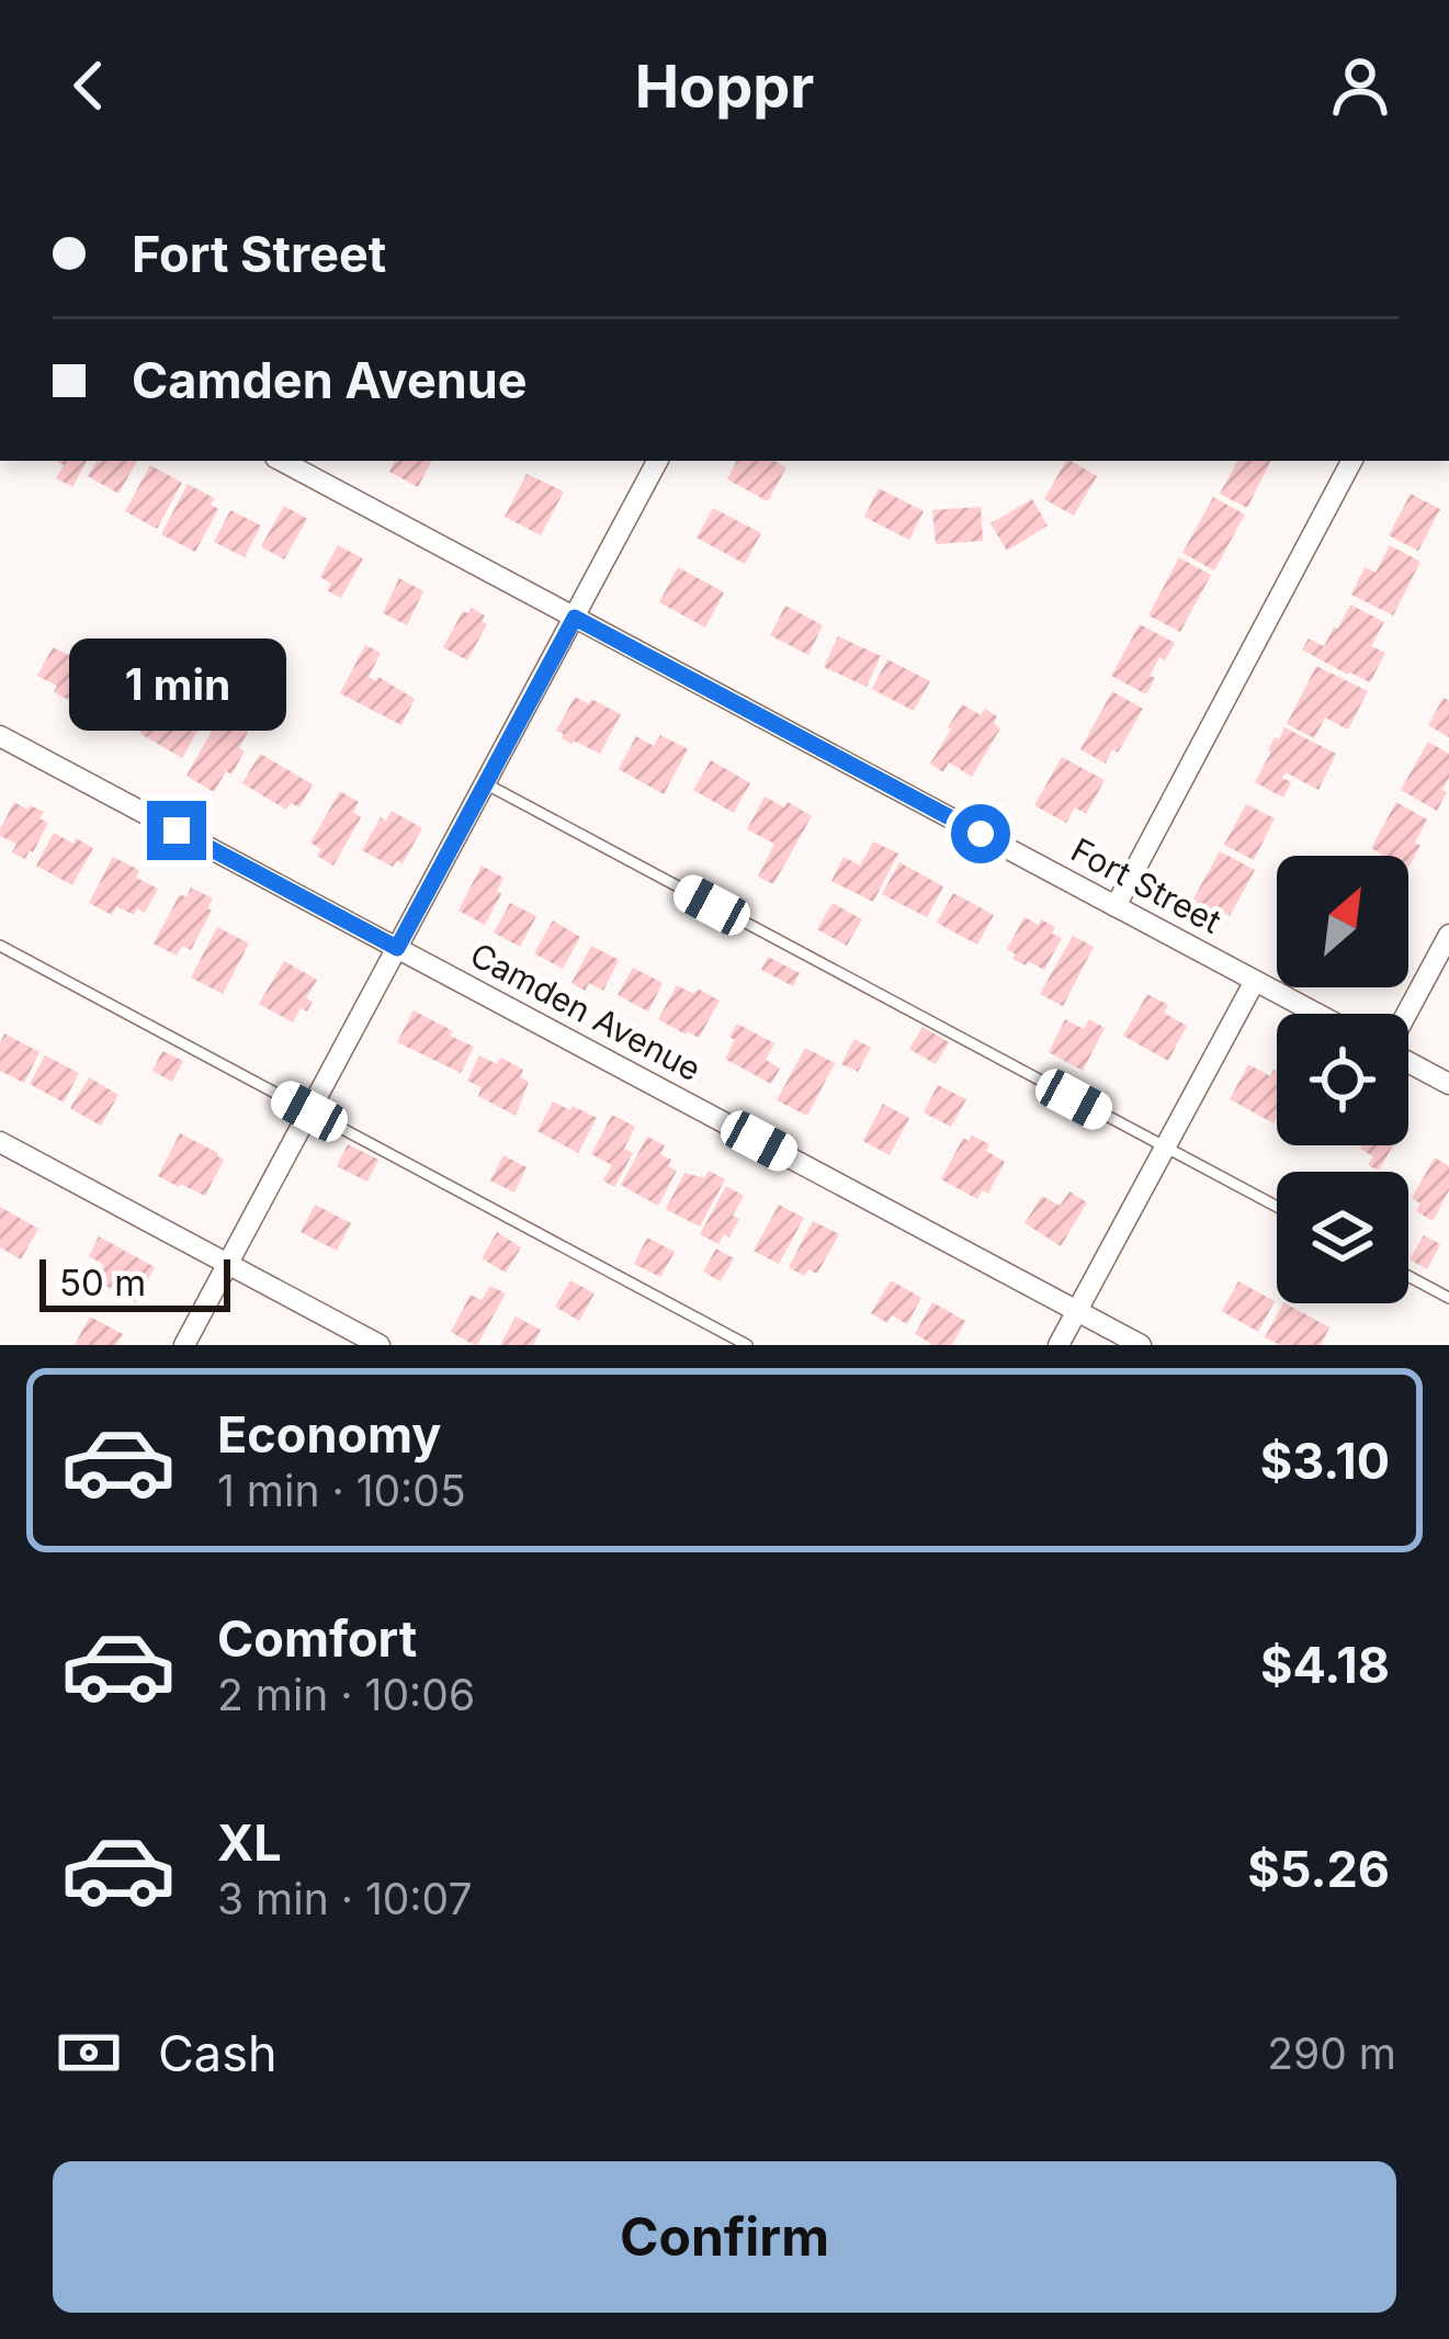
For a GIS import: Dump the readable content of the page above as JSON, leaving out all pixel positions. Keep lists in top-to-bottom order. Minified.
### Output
{"streets":{"street":["Fort Street","Camden Avenue"]},"scale_bar":"50 m","north":"top right","page":{"header":"Hoppr","banner":["Fort Street","Camden Avenue"],"bubble":"1 min","scale":"50 m","list":[{"name":"Economy","note":"1 min · 10:05","value":"$3.10"},{"name":"Comfort","note":"2 min · 10:06","value":"$4.18"},{"name":"XL","note":"3 min · 10:07","value":"$5.26"}],"pay":["Cash","290 m"],"buttons":"Confirm"}}
